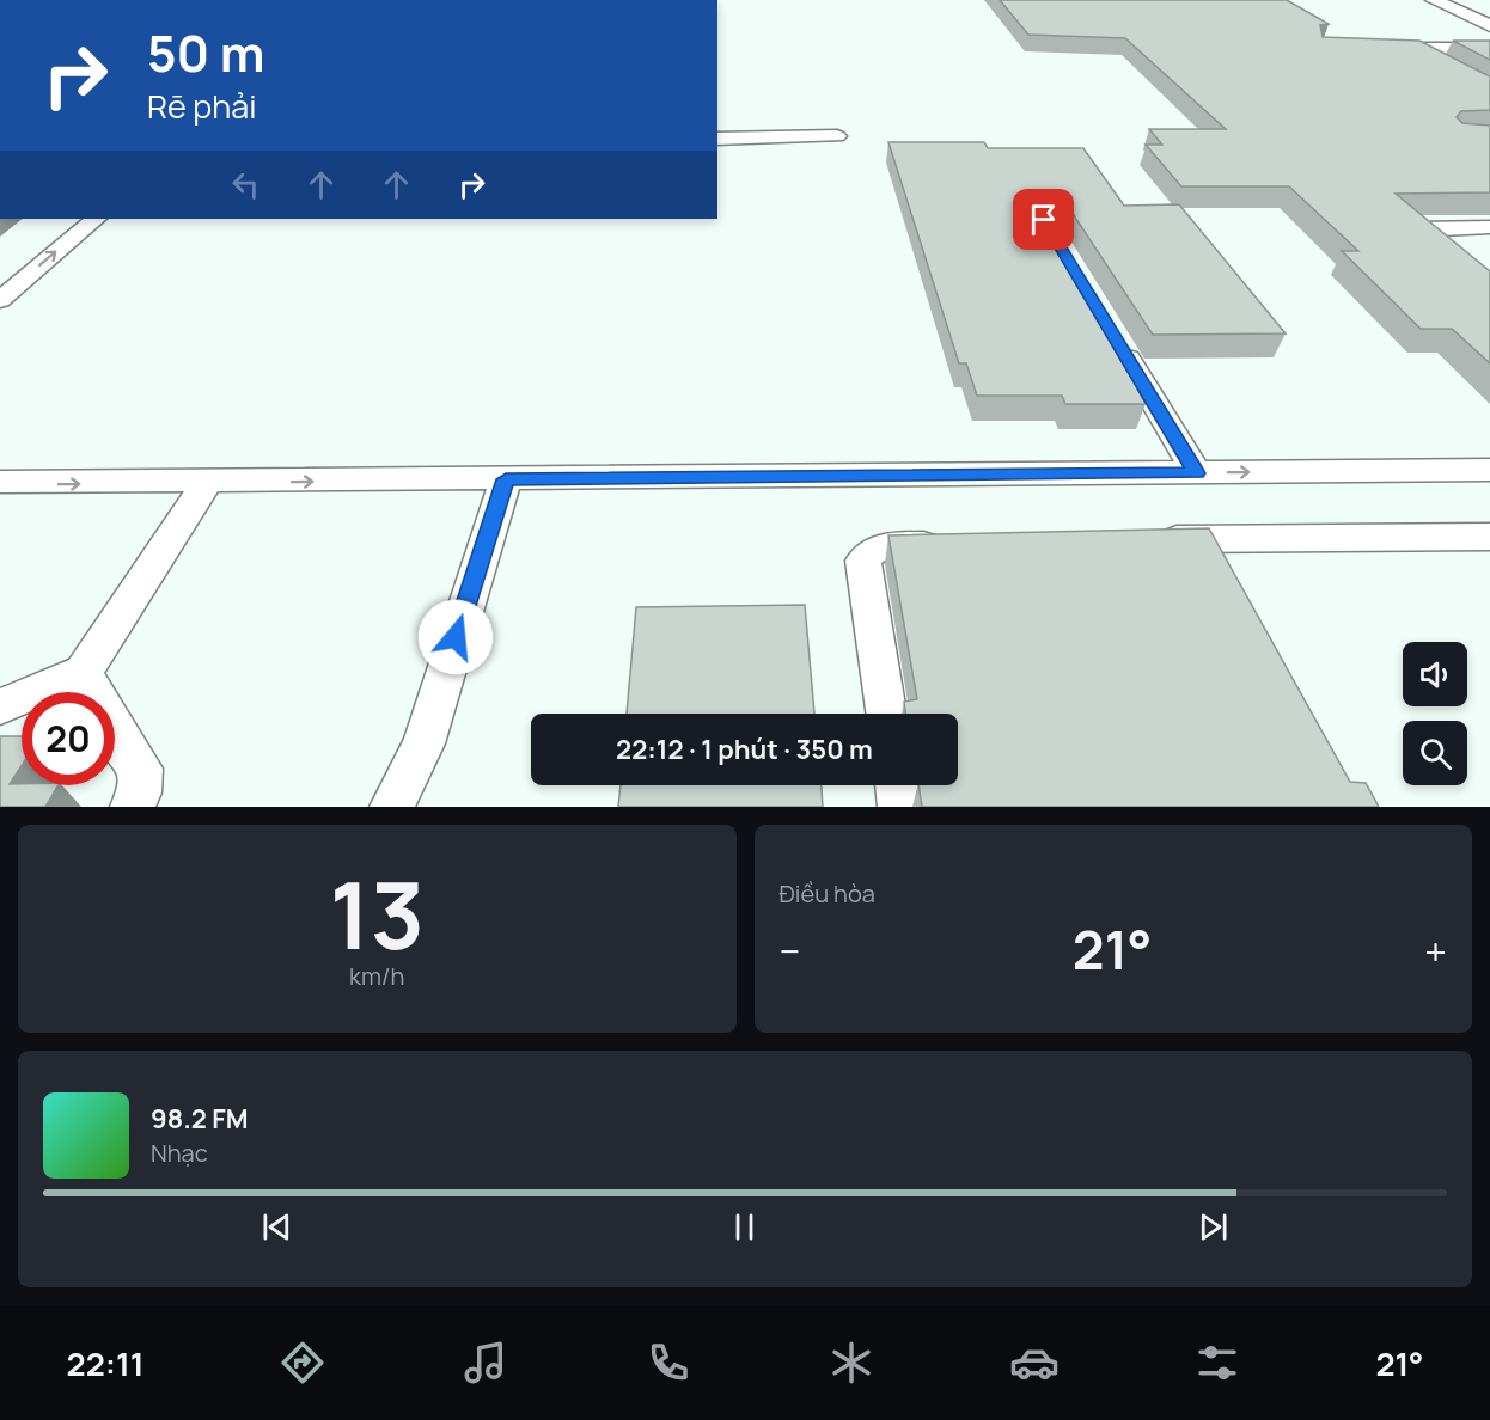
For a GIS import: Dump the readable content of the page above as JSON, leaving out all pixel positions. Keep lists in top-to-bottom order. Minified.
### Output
{"page":{"turn":["50 m","Rẽ phải"],"limit":"20","trip":"22:12 · 1 phút · 350 m","tile":[["13","km/h"],"Điều hòa"],"heat":["−","21°","+"],"song":["98.2 FM","Nhạc"],"tabs":["22:11","21°"]}}
